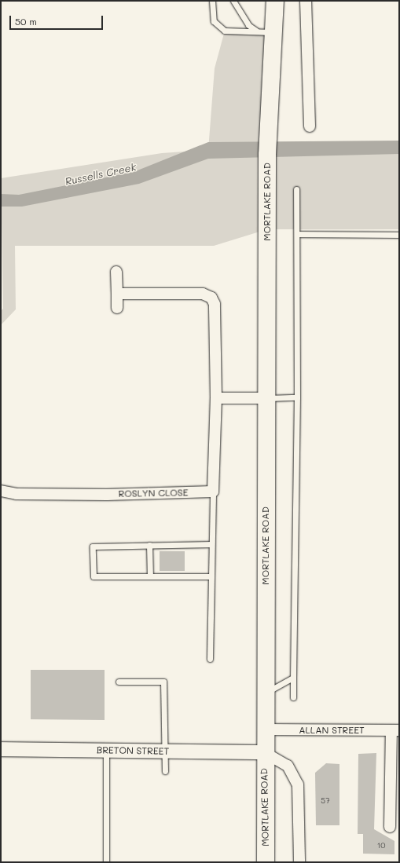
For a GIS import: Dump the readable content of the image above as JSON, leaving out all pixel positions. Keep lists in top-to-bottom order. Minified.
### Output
{"streets":{"main road":["MORTLAKE ROAD"],"street":["ROSLYN CLOSE","ALLAN STREET","BRETON STREET"]},"crossings":[["MORTLAKE ROAD","ALLAN STREET"],["MORTLAKE ROAD","BRETON STREET"]],"water":["Russells Creek"],"house_numbers":["57","10"],"scale_bar":"50 m"}
